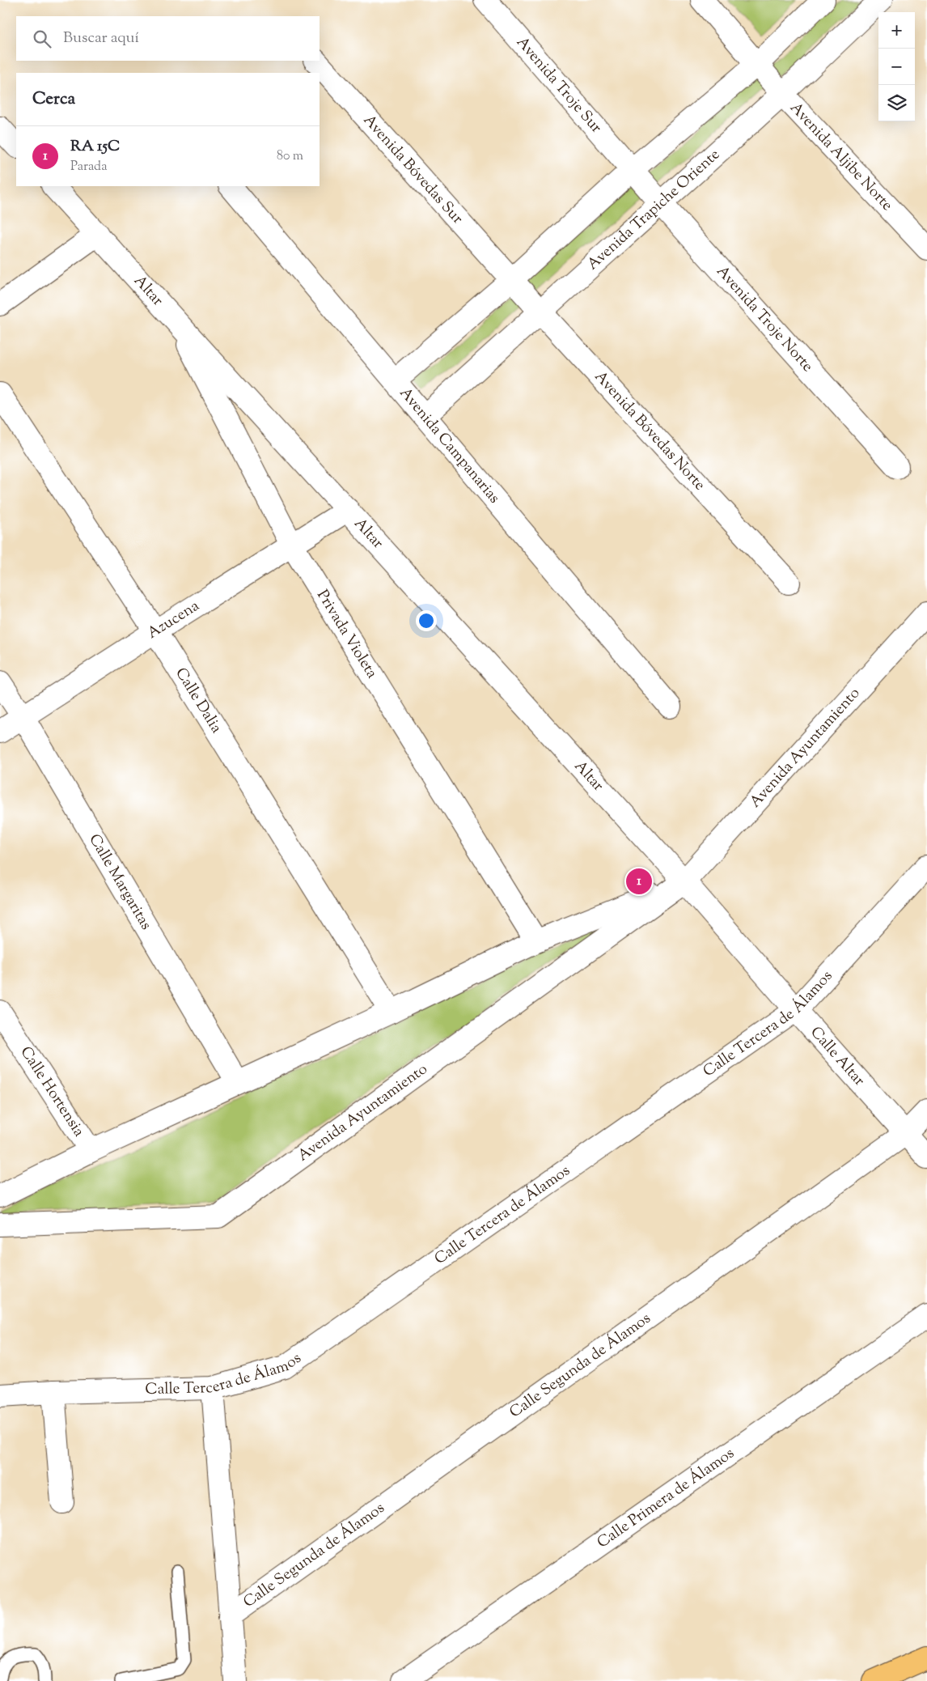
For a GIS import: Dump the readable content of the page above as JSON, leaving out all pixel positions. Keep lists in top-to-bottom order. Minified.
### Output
{"streets":{"street":["Avenida Troje Sur","Avenida Aljibe Norte","Avenida Bóvedas Sur","Avenida Trapiche Oriente","Altar","Avenida Troje Norte","Avenida Bóvedas Norte","Avenida Campanarias","Azucena","Privada Violeta","Calle Dalia","Avenida Ayuntamiento","Calle Margaritas","Calle Tercera de Álamos","Calle Altar","Calle Hortensia","Calle Segunda de Álamos","Calle Primera de Álamos"]},"crossings":[["Avenida Troje Sur","Avenida Troje Norte"],["Avenida Aljibe Norte","Avenida Trapiche Oriente"],["Avenida Bóvedas Sur","Avenida Bóvedas Norte"],["Avenida Trapiche Oriente","Avenida Troje Norte"],["Avenida Trapiche Oriente","Avenida Bóvedas Norte"],["Avenida Trapiche Oriente","Avenida Campanarias"],["Altar","Azucena"],["Altar","Privada Violeta"],["Altar","Avenida Ayuntamiento"],["Altar","Calle Altar"],["Azucena","Privada Violeta"],["Azucena","Calle Dalia"],["Azucena","Calle Margaritas"],["Privada Violeta","Avenida Ayuntamiento"],["Calle Dalia","Avenida Ayuntamiento"],["Avenida Ayuntamiento","Calle Margaritas"],["Avenida Ayuntamiento","Calle Altar"],["Avenida Ayuntamiento","Calle Hortensia"],["Calle Tercera de Álamos","Calle Altar"],["Calle Altar","Calle Segunda de Álamos"]],"page":{"map_buttons":["+","−"],"search":"Buscar aquí","heading":"Cerca","list":[{"mark":"1","name":"RA 15C","note":"Parada","value":"80 m"}],"pins":"1"}}
